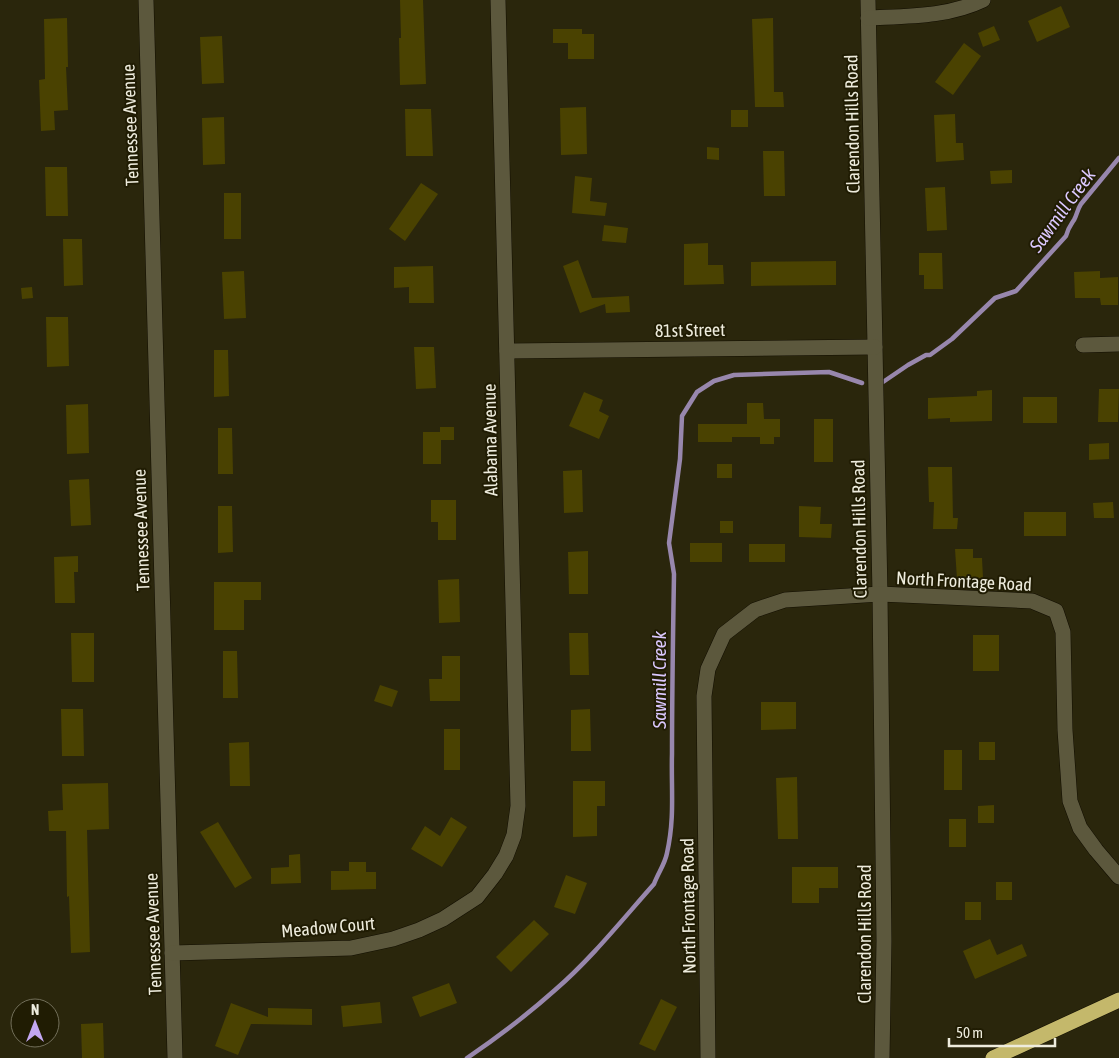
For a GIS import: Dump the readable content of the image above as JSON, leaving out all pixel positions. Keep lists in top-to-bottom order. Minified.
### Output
{"streets":{"street":["Clarendon Hills Road","Tennessee Avenue","81st Street","Alabama Avenue","North Frontage Road","Meadow Court"]},"crossings":[["Clarendon Hills Road","81st Street"],["Clarendon Hills Road","North Frontage Road"],["Tennessee Avenue","Meadow Court"],["81st Street","Alabama Avenue"],["Alabama Avenue","Meadow Court"]],"water":["Sawmill Creek"],"scale_bar":"50 m","north":"top"}
